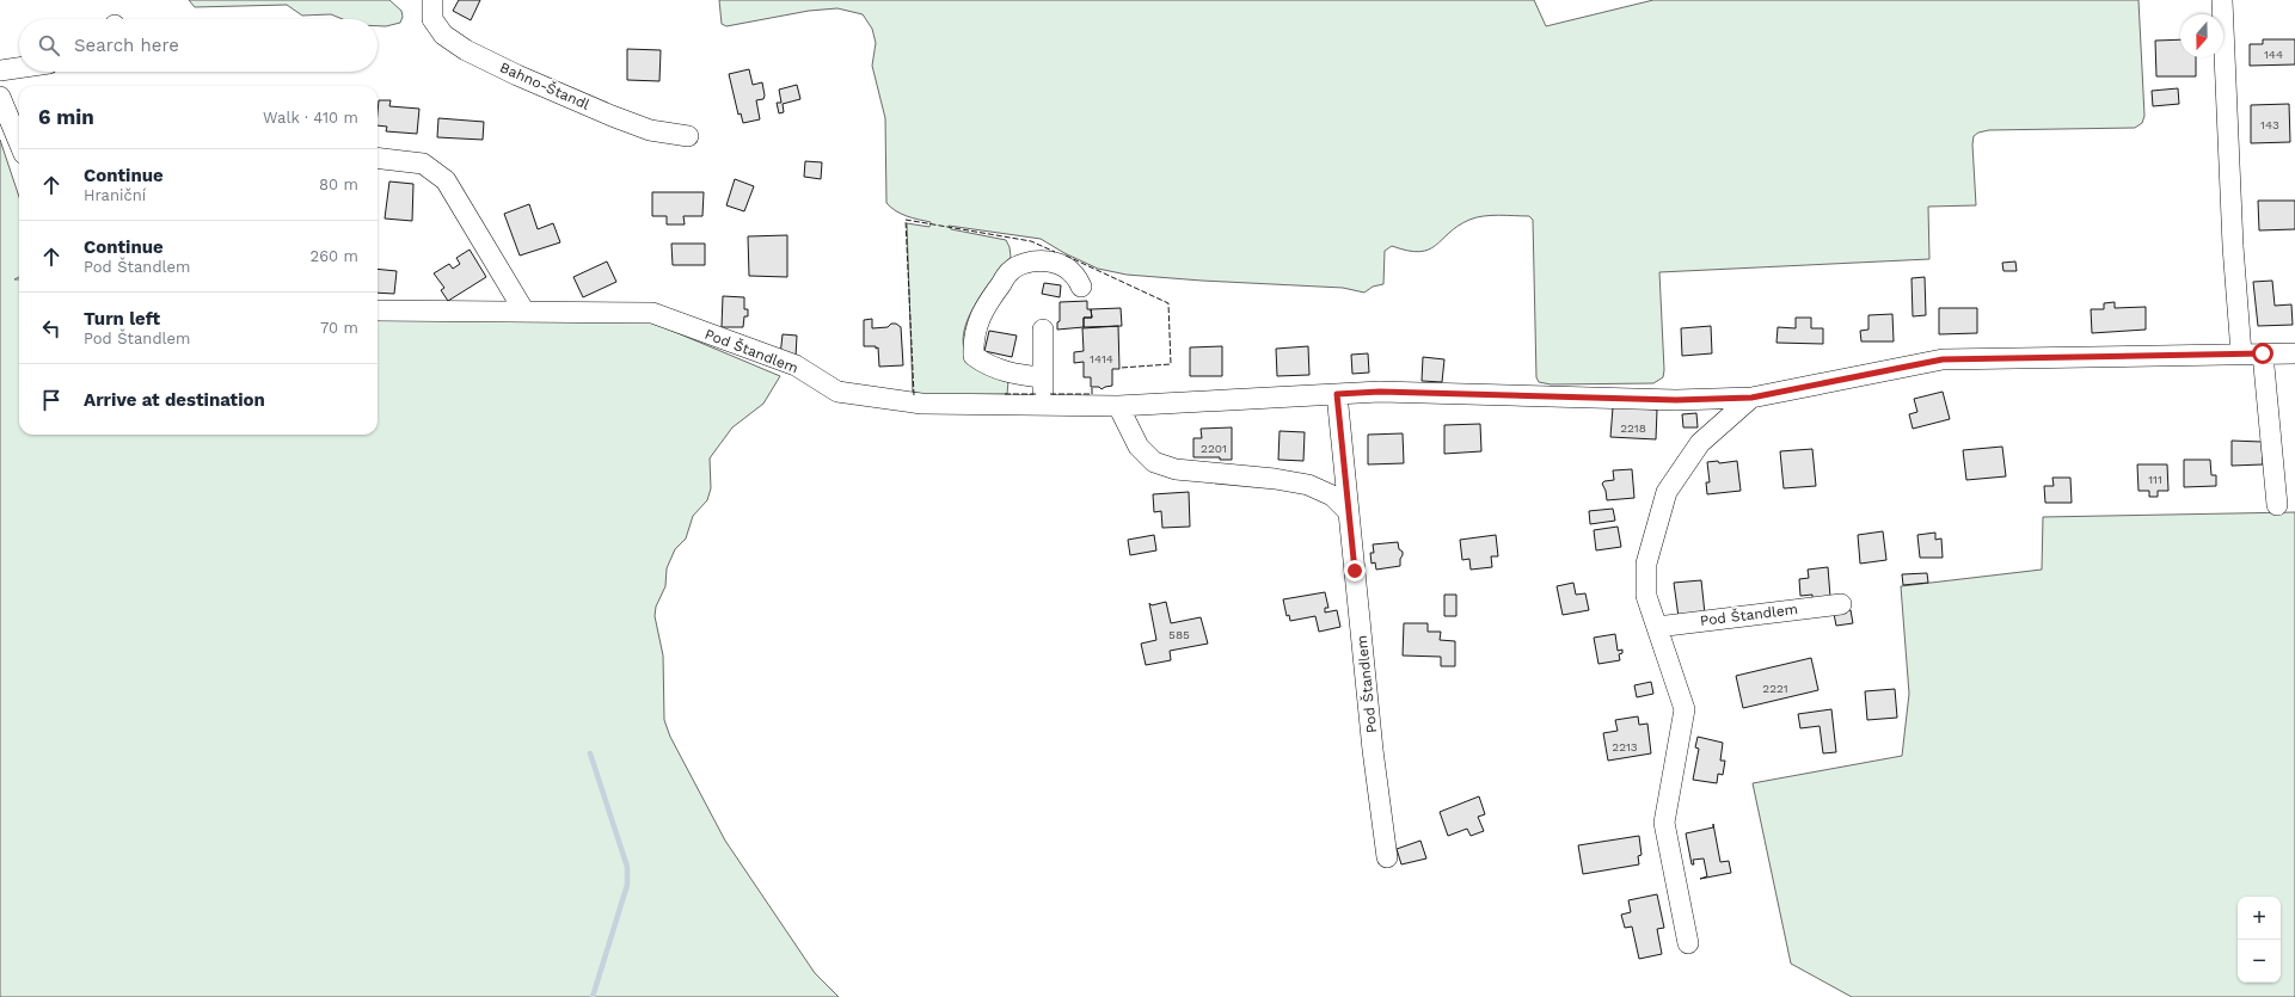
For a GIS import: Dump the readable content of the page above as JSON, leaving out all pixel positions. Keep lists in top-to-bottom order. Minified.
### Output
{"streets":{"street":["Bahno-Štandl","Pod Štandlem"]},"house_numbers":["144","143","1414","2218","2201","111","585","2221","2213"],"north":"bottom","page":{"search":"Search here","heading":["6 min","Walk · 410 m"],"list":[["Continue","Hraniční","80 m"],["Continue","Pod Štandlem","260 m"],["Turn left","Pod Štandlem","70 m"],"Arrive at destination"],"map_buttons":["+","−"]}}
